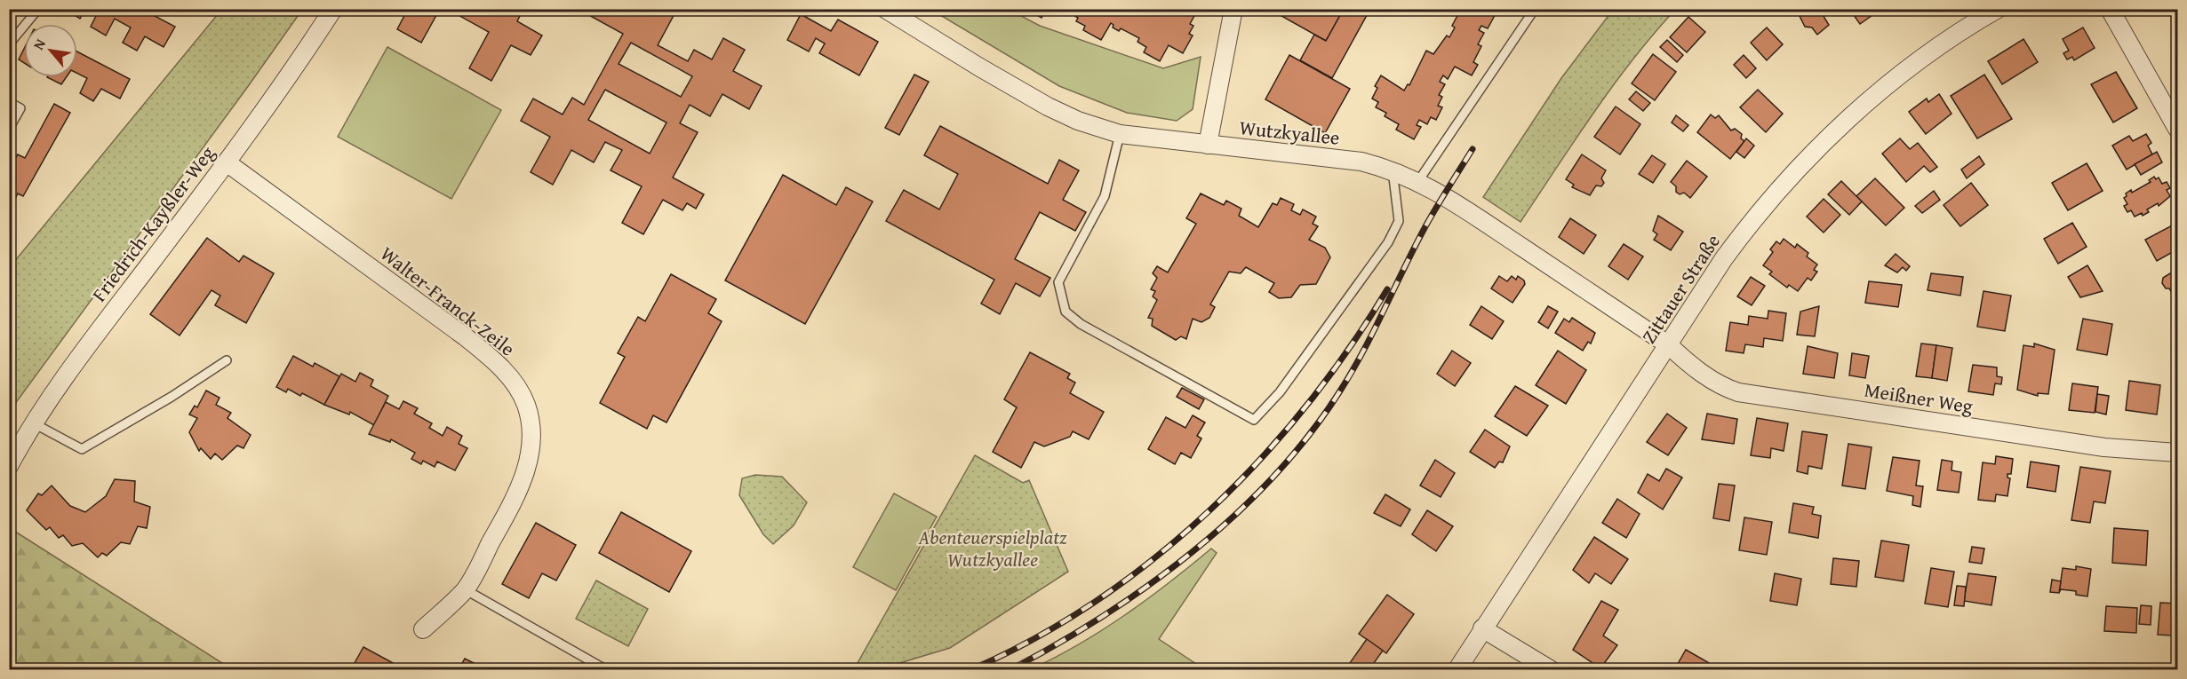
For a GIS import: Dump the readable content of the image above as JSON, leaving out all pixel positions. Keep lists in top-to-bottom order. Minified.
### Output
{"streets":{"street":["Wutzkyallee","Friedrich-Kayßler-Weg","Zittauer Straße","Walter-Franck-Zeile","Meißner Weg"]},"crossings":[["Wutzkyallee","Zittauer Straße"],["Wutzkyallee","Meißner Weg"],["Friedrich-Kayßler-Weg","Walter-Franck-Zeile"],["Zittauer Straße","Meißner Weg"]],"parks":["Abenteuerspielplatz Wutzkyallee"],"north":"top left"}
